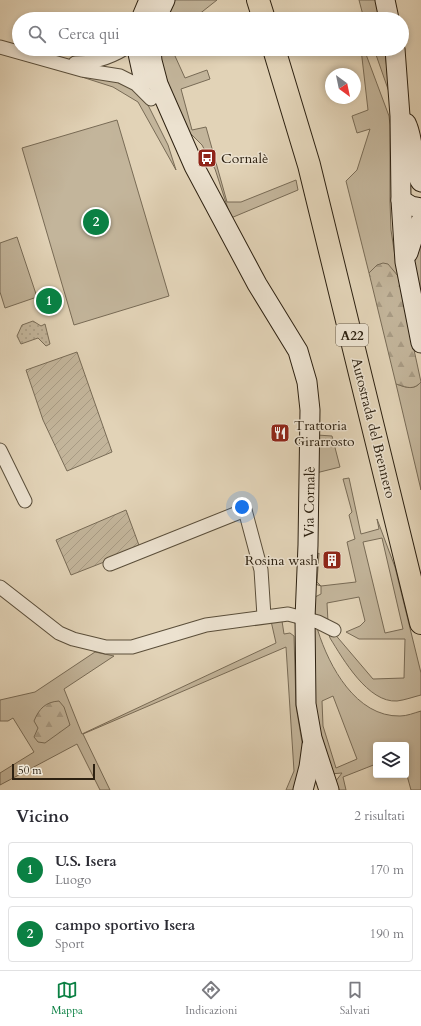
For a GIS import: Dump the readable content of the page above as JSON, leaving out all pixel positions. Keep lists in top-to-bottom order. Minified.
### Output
{"streets":{"highway":["A22","Autostrada del Brennero"],"street":["Via Cornalè"]},"places":{"bus stop":["Cornalè"],"restaurant":["Trattoria Girarrosto"],"building":["Rosina wash"]},"scale_bar":"50 m","north":"bottom right","page":{"search":"Cerca qui","pins":["2","1"],"scale":"50 m","heading":["Vicino","2 risultati"],"list":[{"mark":"1","name":"U.S. Isera","note":"Luogo","value":"170 m"},{"mark":"2","name":"campo sportivo Isera","note":"Sport","value":"190 m"}],"nav":["Mappa","Indicazioni","Salvati"]}}
